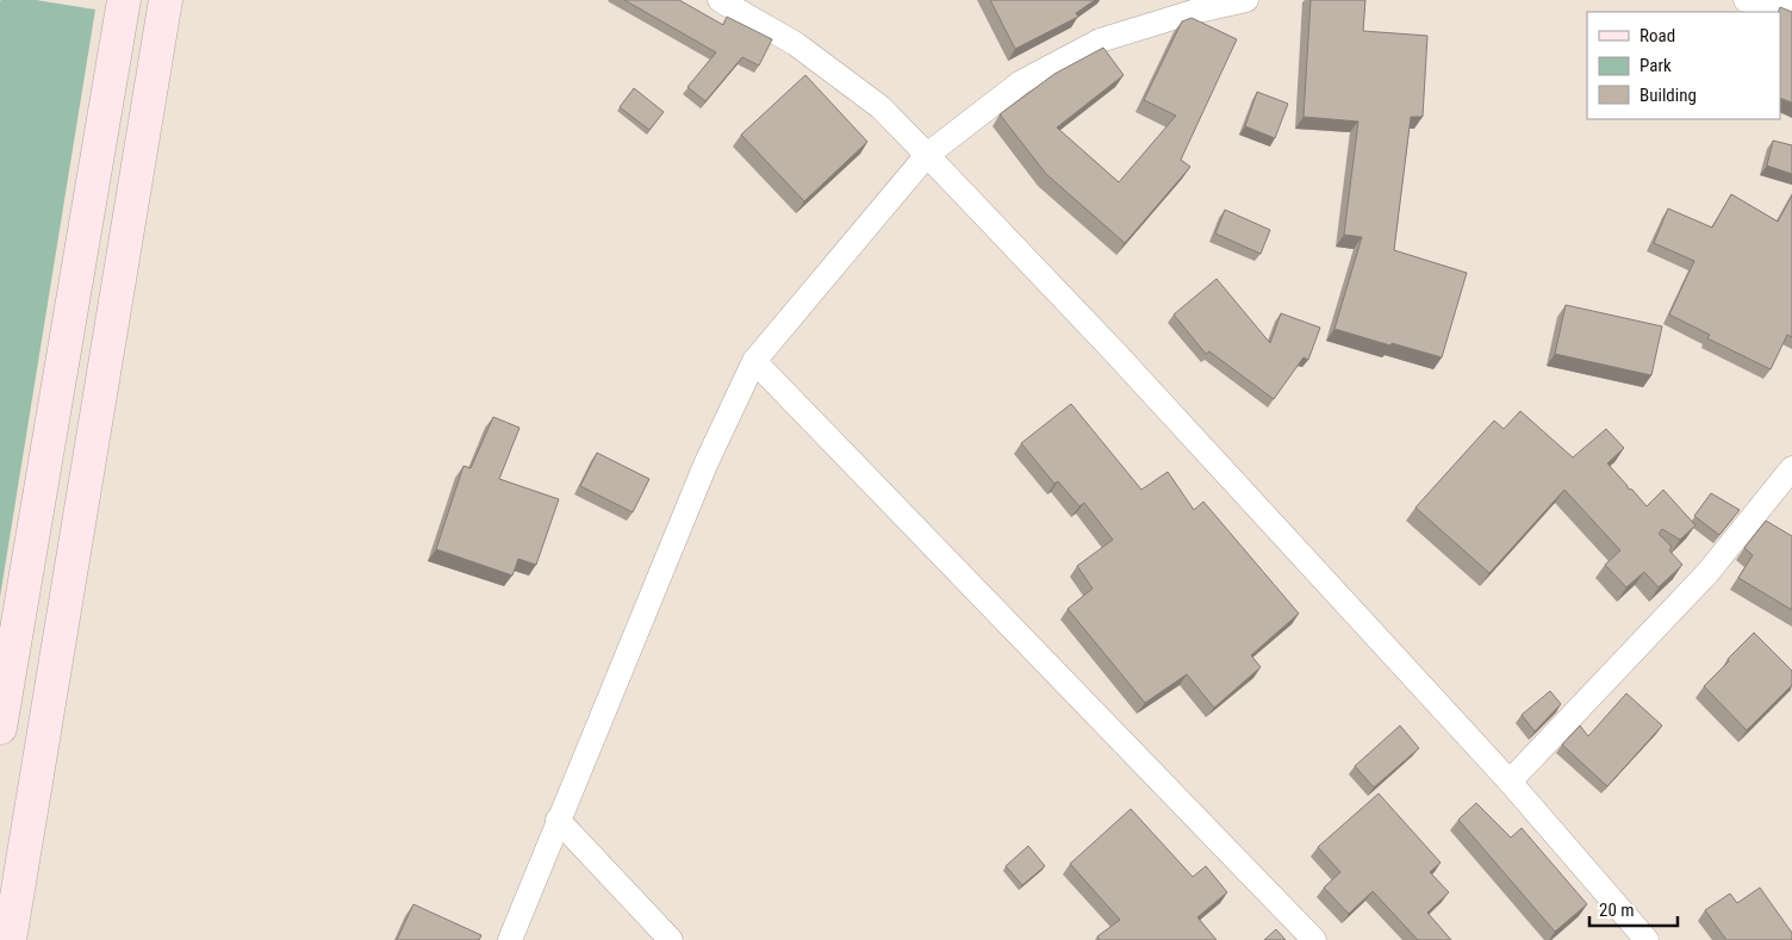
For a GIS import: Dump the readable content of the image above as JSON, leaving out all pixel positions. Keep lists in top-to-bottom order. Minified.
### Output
{"legend":["Road","Park","Building"],"scale_bar":"20 m"}
